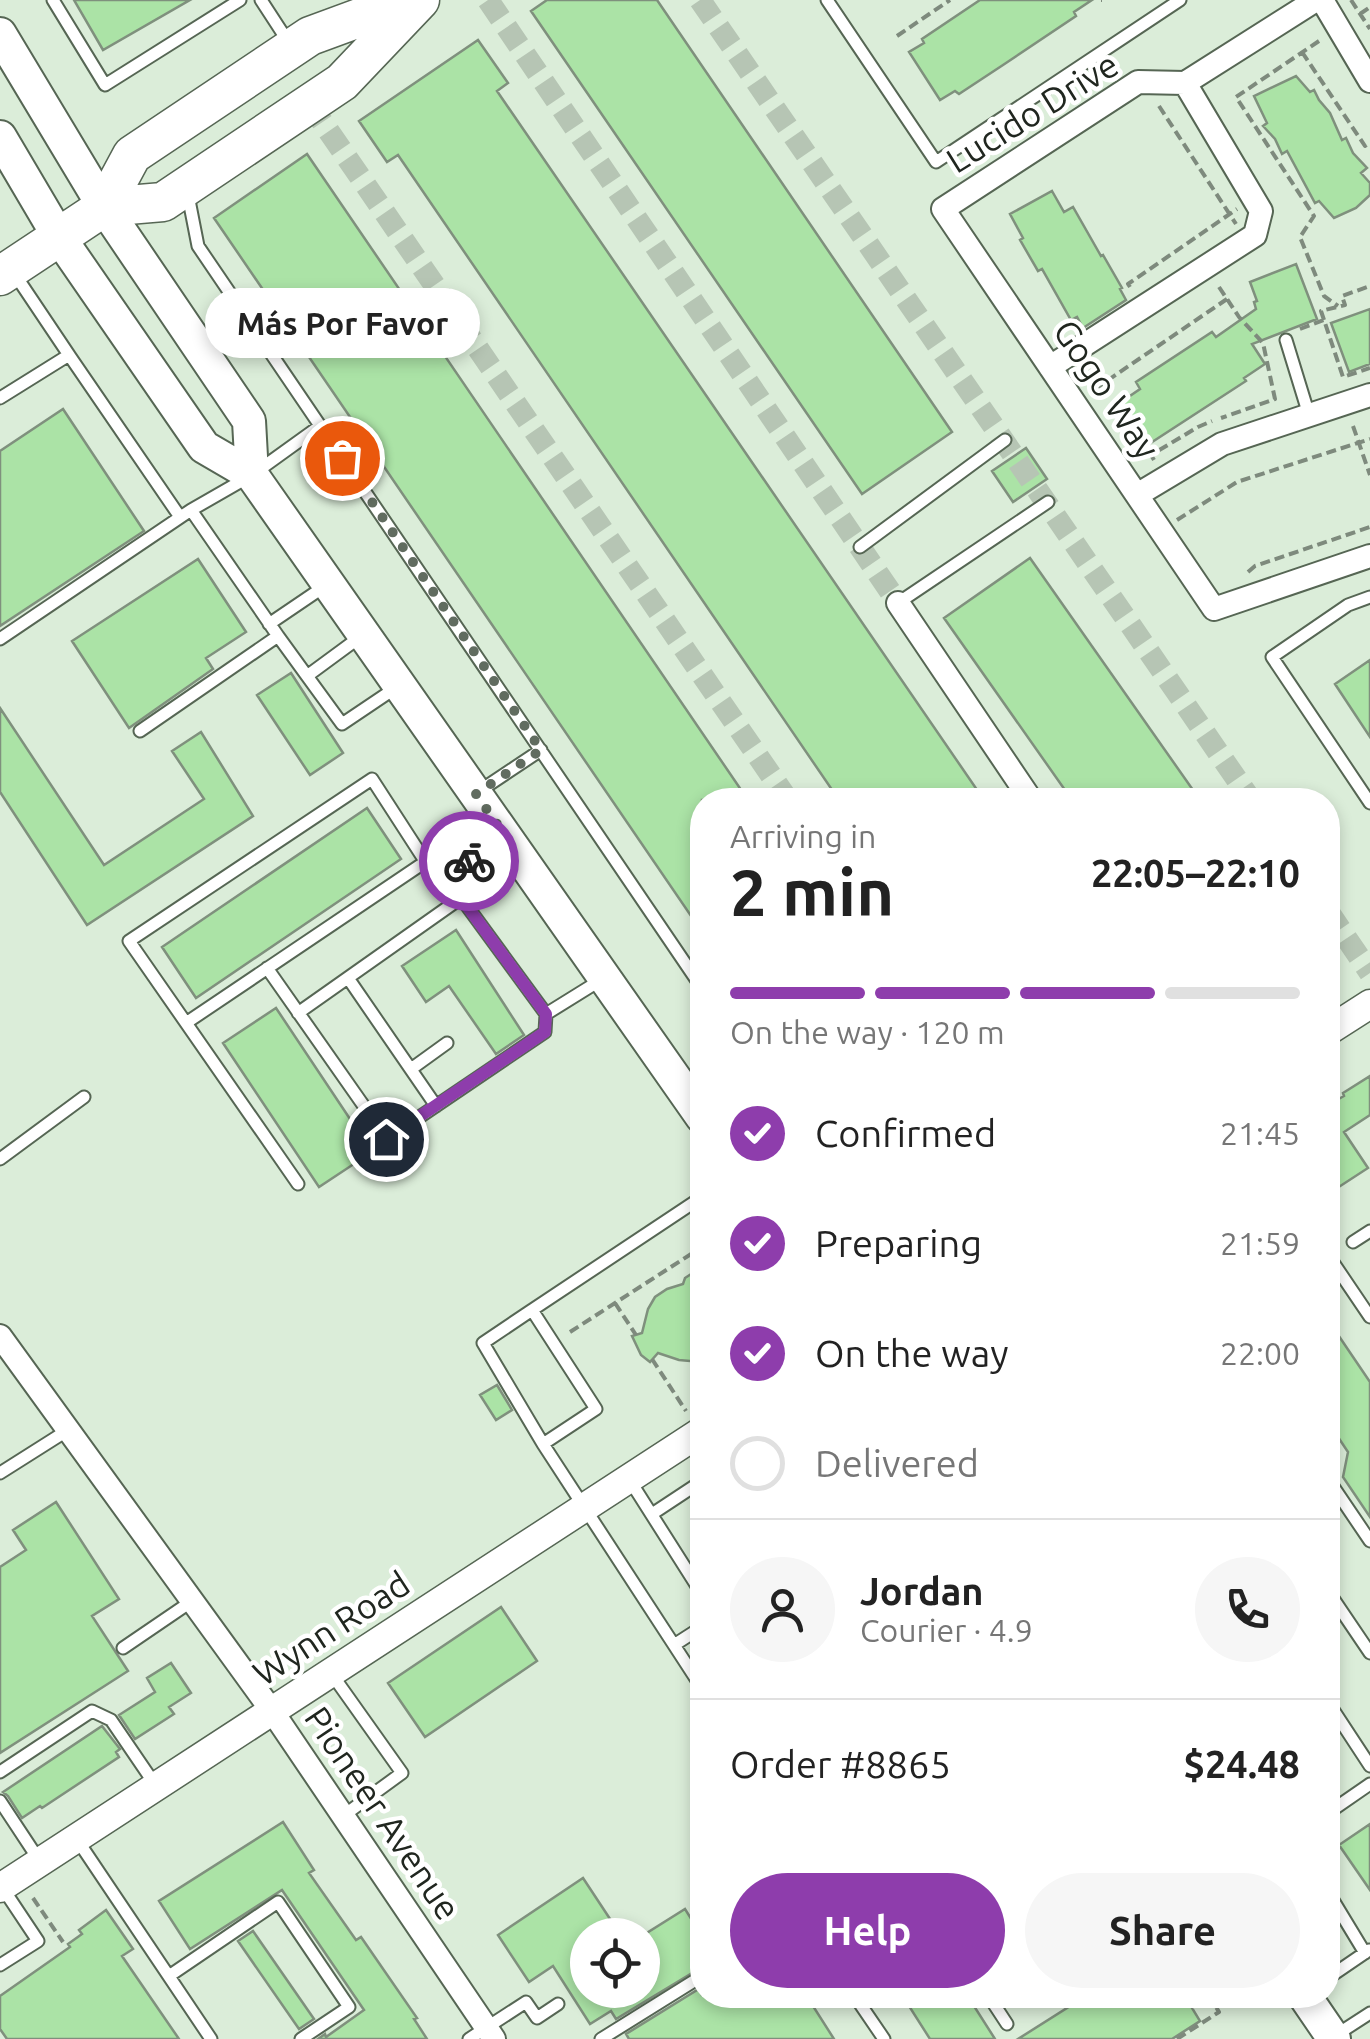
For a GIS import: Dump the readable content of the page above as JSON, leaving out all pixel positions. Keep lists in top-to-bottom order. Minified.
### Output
{"streets":{"street":["Lucido Drive","Gogo Way","Wynn Road","Pioneer Avenue"]},"crossings":[["Lucido Drive","Gogo Way"],["Wynn Road","Pioneer Avenue"]],"places":["Más Por Favor"],"page":{"bubble":"Más Por Favor","heading":["2 min","Arriving in","22:05–22:10"],"panel":["Jordan","Courier · 4.9","Order #8865","$24.48"],"bar":"On the way · 120 m","list":[["Confirmed","21:45"],["Preparing","21:59"],["On the way","22:00"],"Delivered"],"buttons":["Help","Share"]}}
